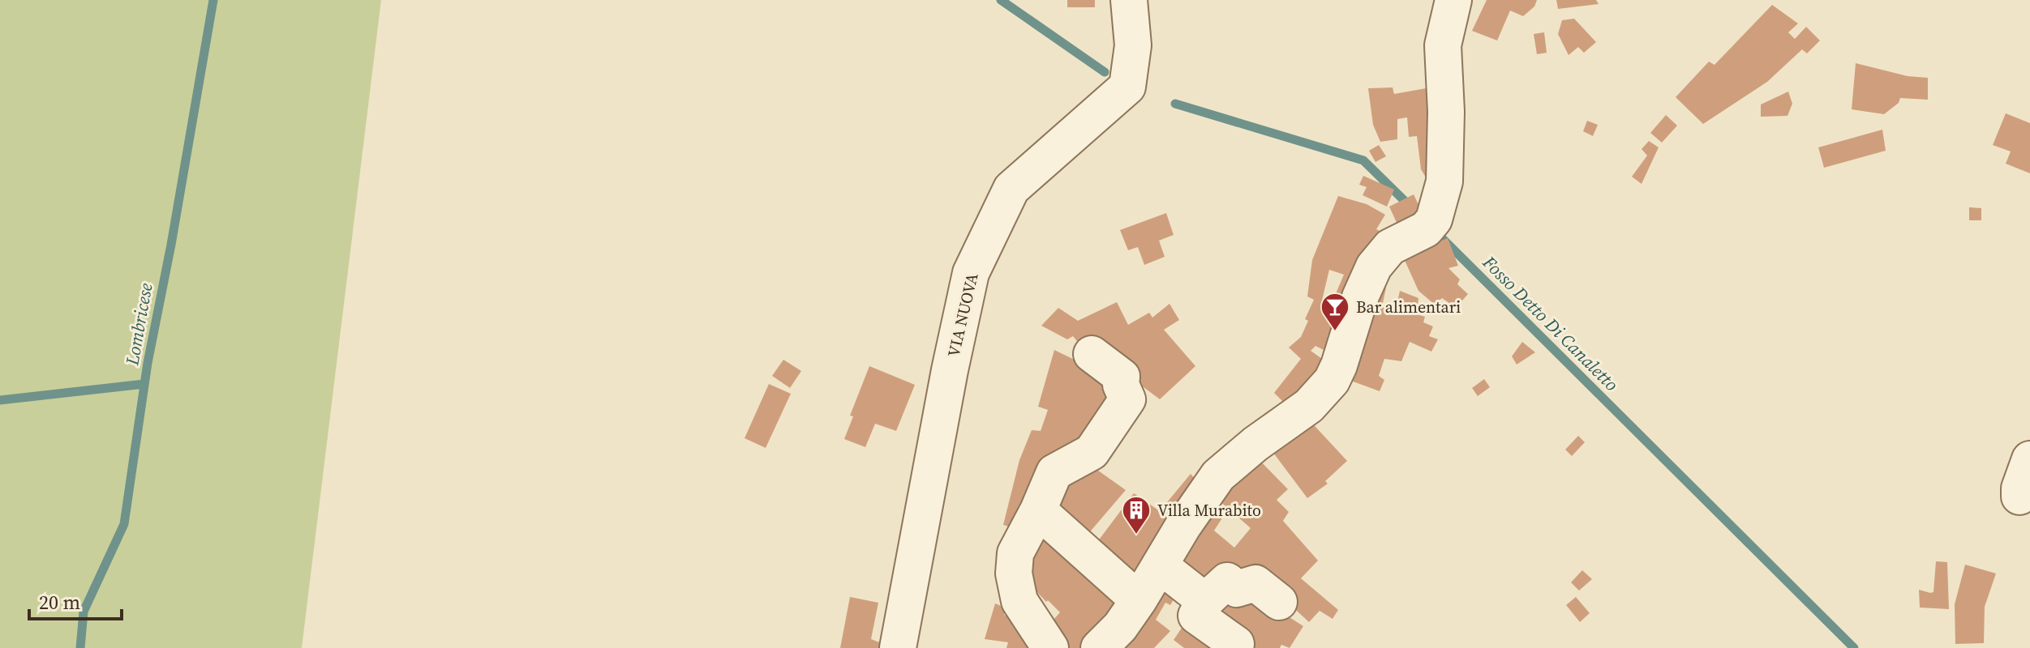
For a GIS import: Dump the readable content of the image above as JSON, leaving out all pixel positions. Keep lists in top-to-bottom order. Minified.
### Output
{"streets":{"street":["VIA NUOVA"]},"water":["Fosso Detto Di Canaletto","Lombricese"],"places":{"bar":["Bar alimentari"],"building":["Villa Murabito"]},"scale_bar":"20 m"}
